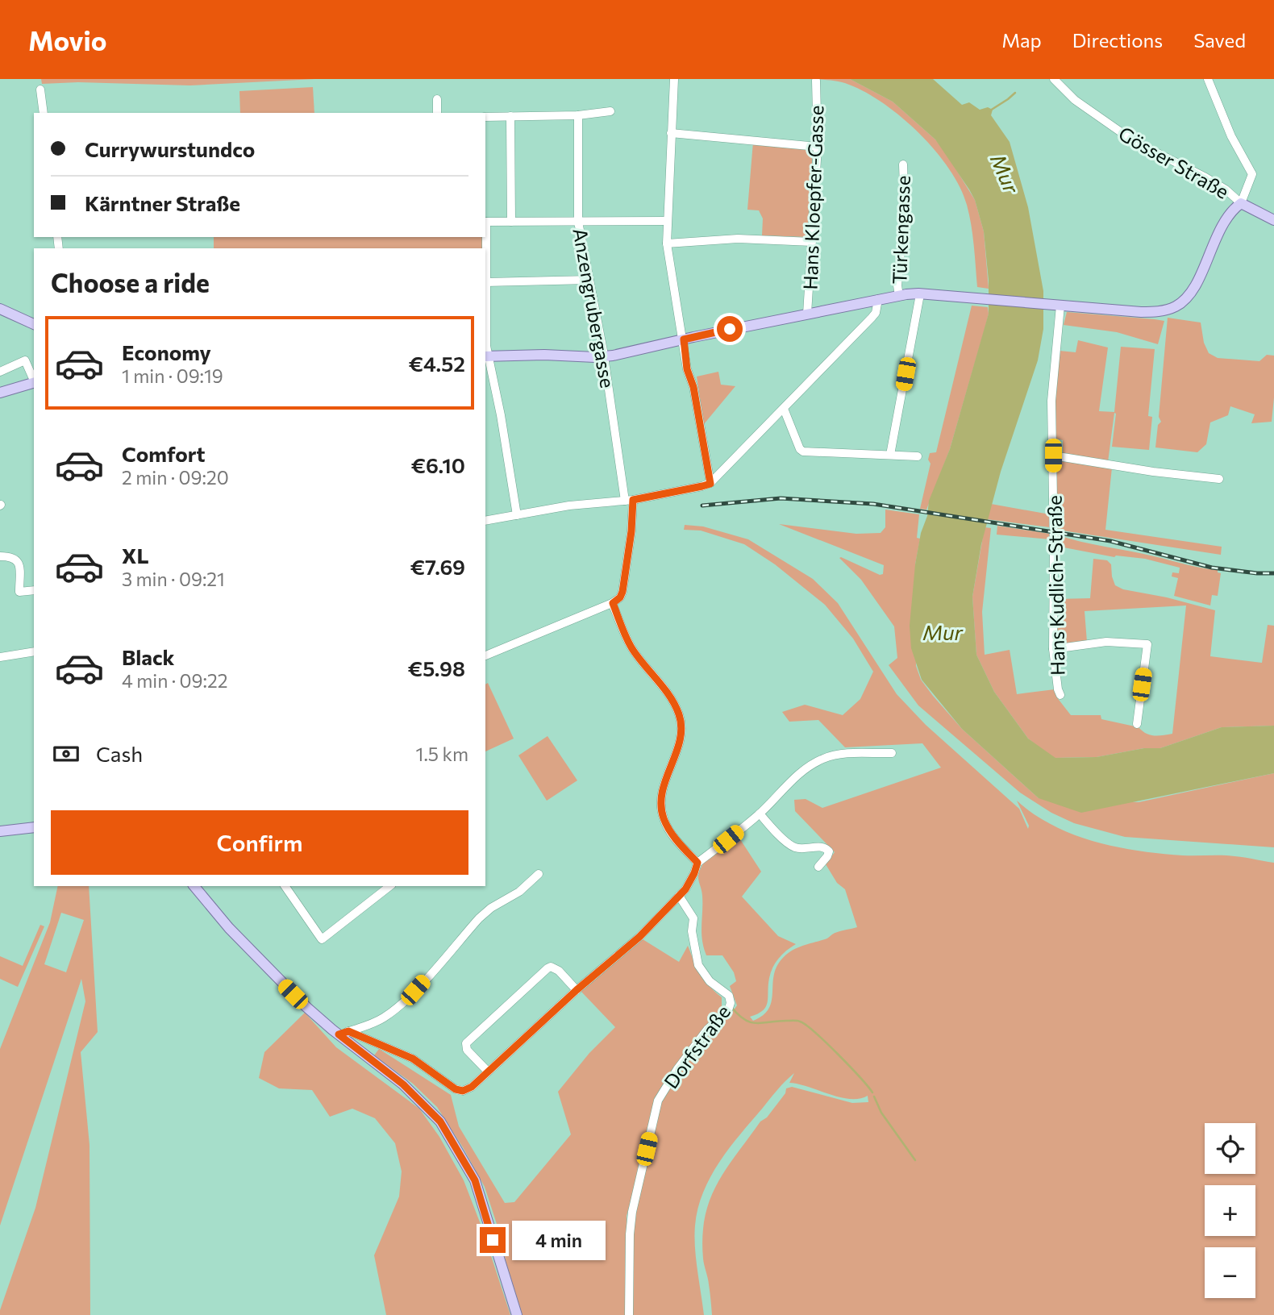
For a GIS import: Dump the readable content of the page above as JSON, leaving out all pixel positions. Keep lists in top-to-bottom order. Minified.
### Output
{"streets":{"street":["Gösser Straße","Hans Kloepfer-Gasse","Türkengasse","Anzengrubergasse","Hans Kudlich-Straße","Dorfstraße"]},"water":["Mur"],"page":{"header":"Movio","nav":["Map","Directions","Saved"],"banner":["Currywurstundco","Kärntner Straße"],"heading":"Choose a ride","list":[{"name":"Economy","note":"1 min · 09:19","value":"€4.52"},{"name":"Comfort","note":"2 min · 09:20","value":"€6.10"},{"name":"XL","note":"3 min · 09:21","value":"€7.69"},{"name":"Black","note":"4 min · 09:22","value":"€5.98"}],"pay":["Cash","1.5 km"],"buttons":"Confirm","map_buttons":["+","−"],"bubble":"4 min"}}
